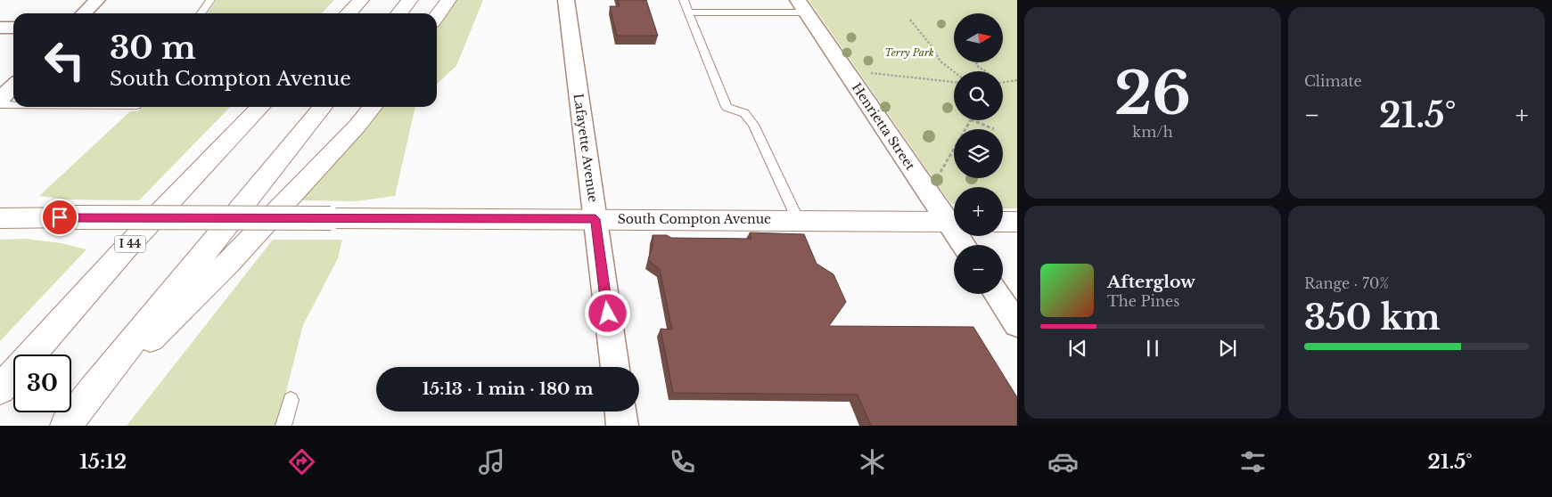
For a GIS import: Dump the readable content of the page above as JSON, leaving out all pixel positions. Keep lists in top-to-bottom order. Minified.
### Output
{"streets":{"main road":["South Compton Avenue","I 44"],"street":["Henrietta Street","Lafayette Avenue"]},"crossings":[["Lafayette Avenue","South Compton Avenue"]],"parks":["Terry Park"],"north":"right","page":{"tile":[["26","km/h"],"Climate",["Range · 70%","350 km"]],"map_buttons":["+","−"],"turn":["30 m","South Compton Avenue"],"heat":["−","21.5°","+"],"song":["Afterglow","The Pines"],"limit":"30","trip":"15:13 · 1 min · 180 m","tabs":["15:12","21.5°"]}}
